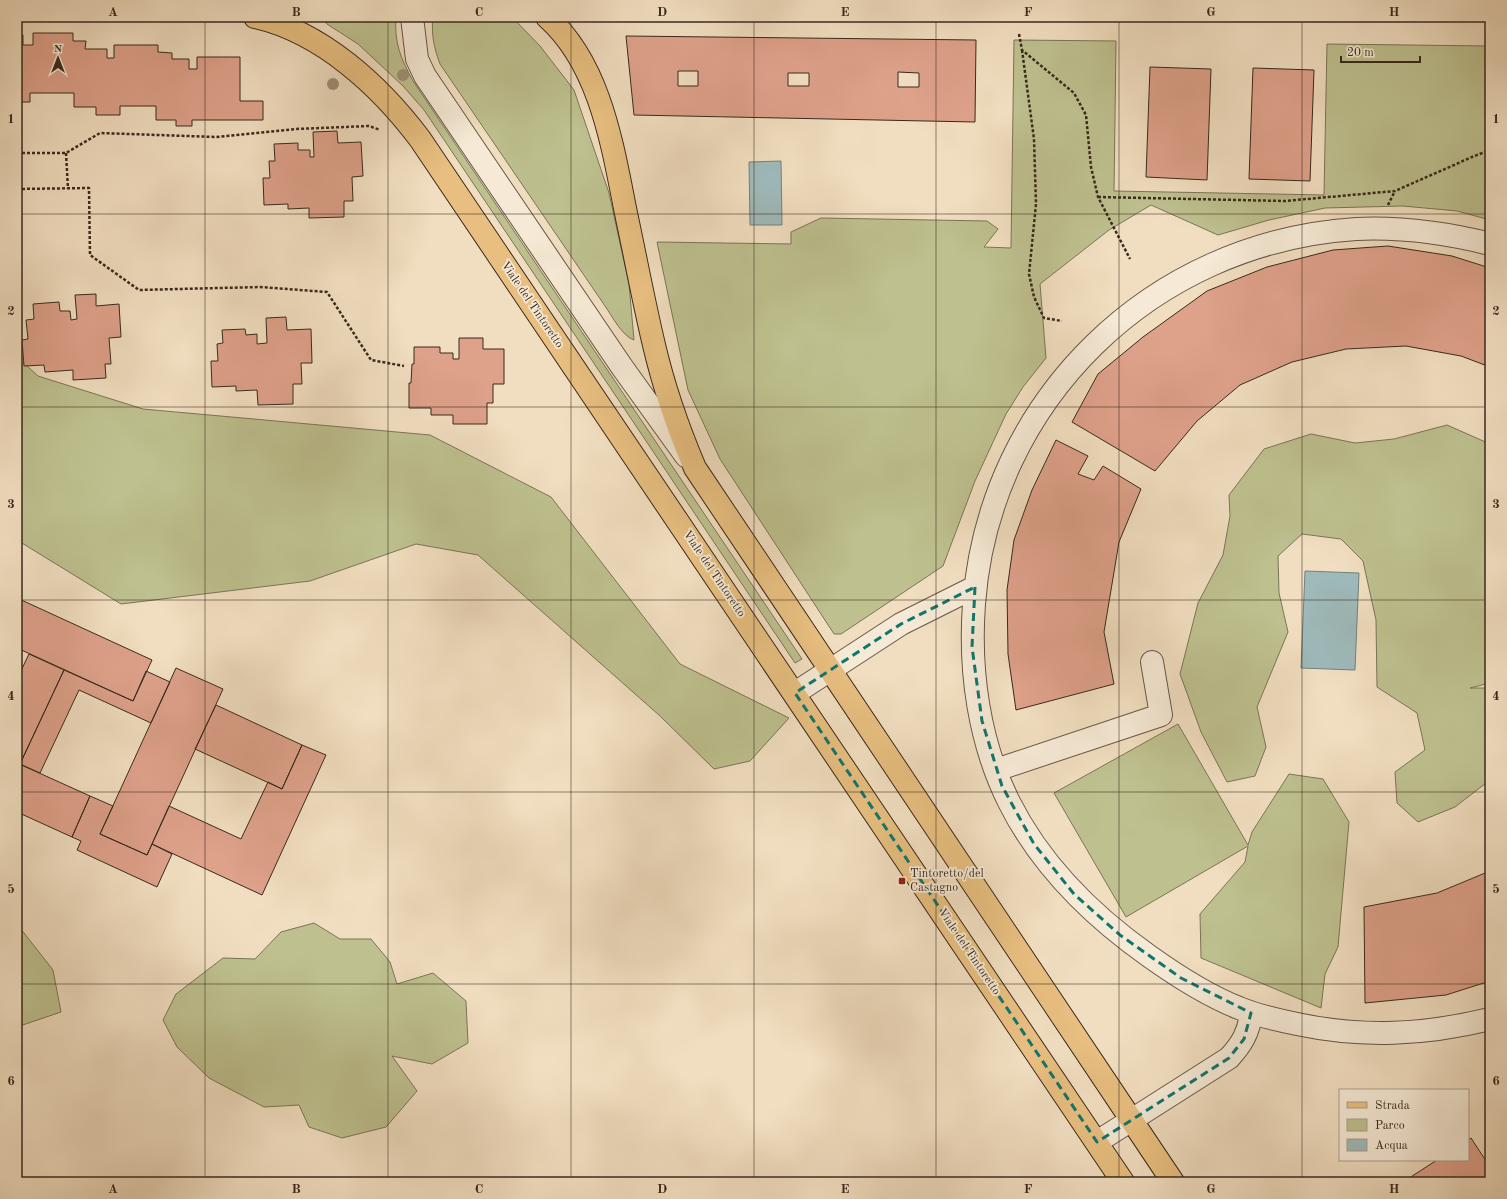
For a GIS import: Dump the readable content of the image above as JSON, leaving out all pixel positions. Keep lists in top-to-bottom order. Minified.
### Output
{"streets":{"main road":["Viale del Tintoretto"]},"places":{"transit":["Tintoretto/del Castagno"]},"legend":["Strada","Parco","Acqua"],"scale_bar":"20 m","north":"top","grid":{"columns":["A","B","C","D","E","F","G","H"],"rows":["1","2","3","4","5","6"]}}
